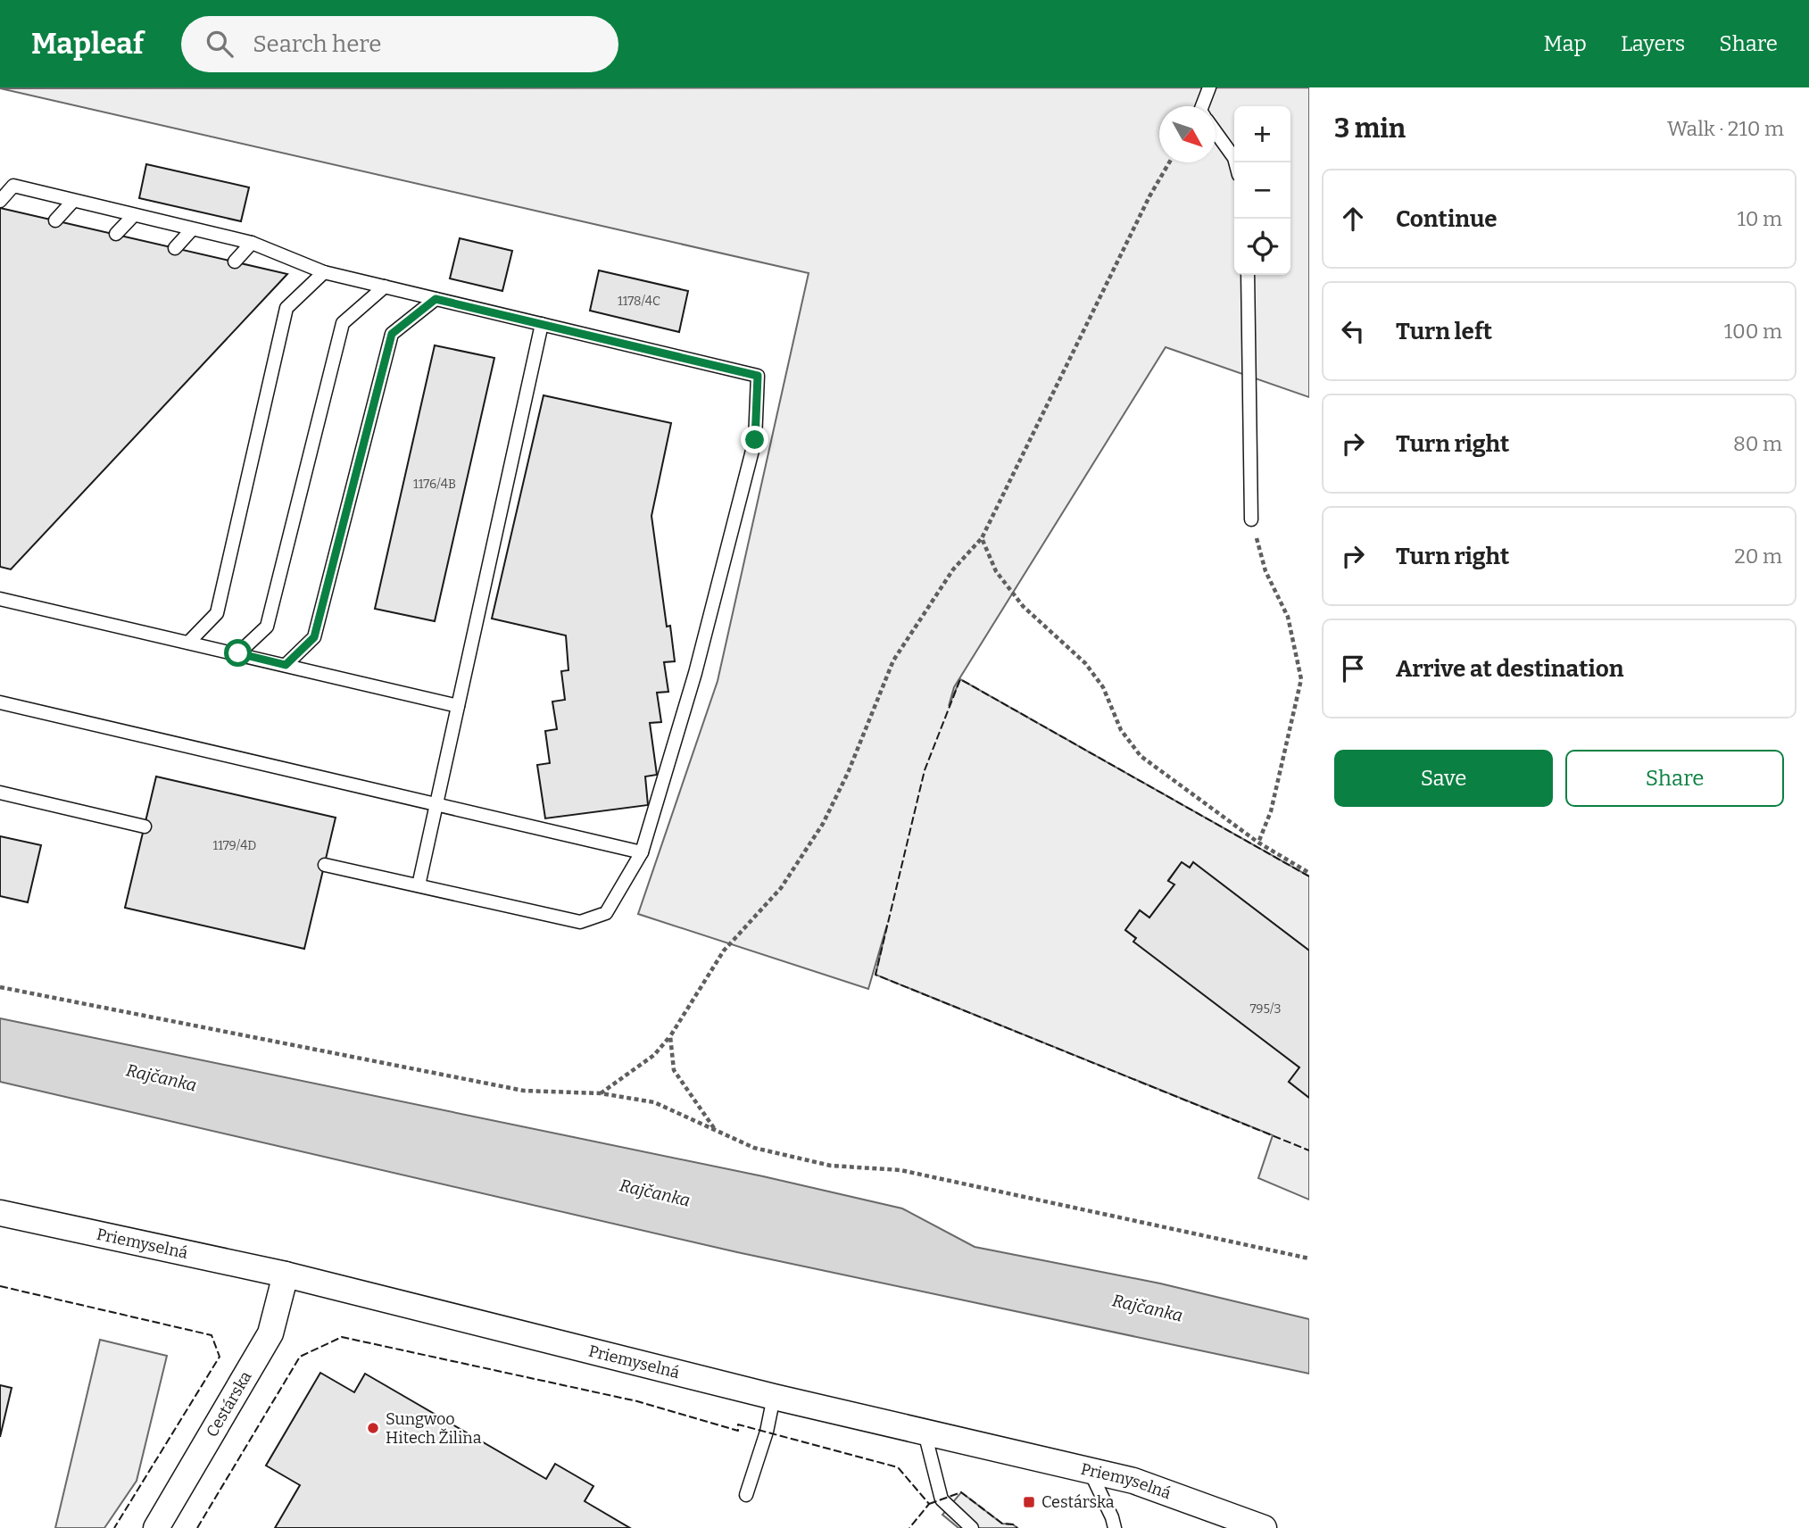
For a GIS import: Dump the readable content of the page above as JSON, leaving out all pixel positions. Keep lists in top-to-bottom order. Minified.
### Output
{"streets":{"street":["Priemyselná","Cestárska"]},"crossings":[["Priemyselná","Cestárska"]],"water":["Rajčanka"],"places":{"other":["Sungwoo Hitech Žilina"],"transit":["Cestárska"]},"house_numbers":["1178/4C","1176/4B","1179/4D","795/3"],"north":"bottom right","page":{"header":"Mapleaf","search":"Search here","nav":["Map","Layers","Share"],"heading":["3 min","Walk · 210 m"],"map_buttons":["+","−"],"list":[["Continue","10 m"],["Turn left","100 m"],["Turn right","80 m"],["Turn right","20 m"],"Arrive at destination"],"buttons":["Save","Share"]}}
